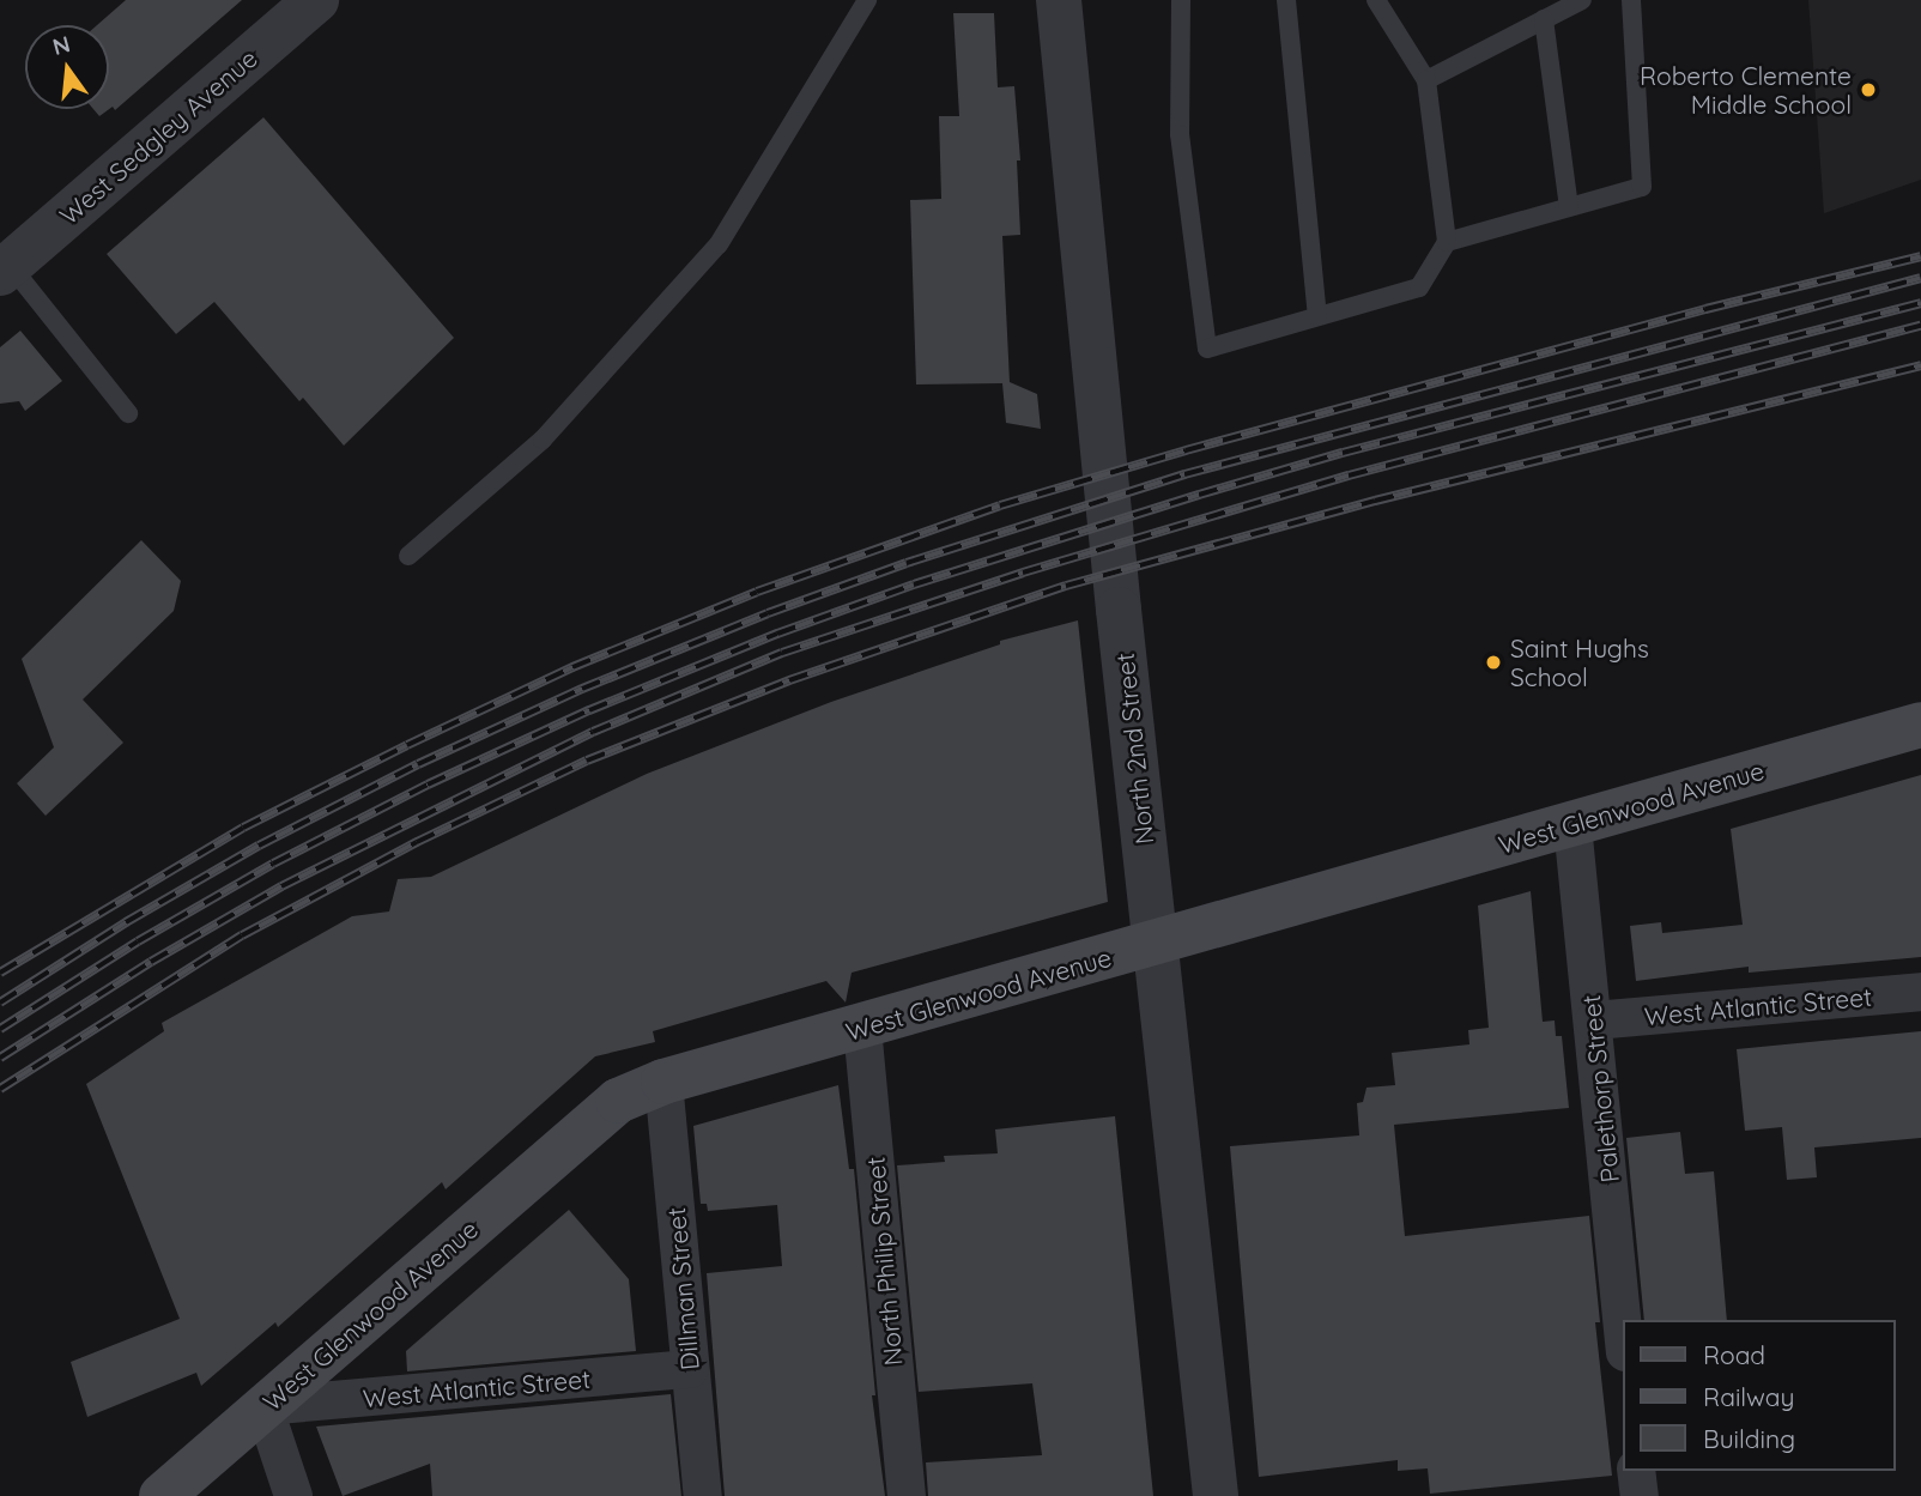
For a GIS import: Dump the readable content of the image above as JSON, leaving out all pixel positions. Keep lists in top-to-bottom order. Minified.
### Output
{"streets":{"main road":["West Glenwood Avenue"],"street":["West Sedgley Avenue","North 2nd Street","West Atlantic Street","Palethorp Street","North Philip Street","Dillman Street"]},"crossings":[["North 2nd Street","West Glenwood Avenue"],["West Glenwood Avenue","West Atlantic Street"],["West Glenwood Avenue","Palethorp Street"],["West Glenwood Avenue","North Philip Street"],["West Glenwood Avenue","Dillman Street"],["West Atlantic Street","Palethorp Street"],["West Atlantic Street","Dillman Street"]],"places":["Roberto Clemente Middle School","Saint Hughs School"],"legend":["Road","Railway","Building"],"north":"top"}
